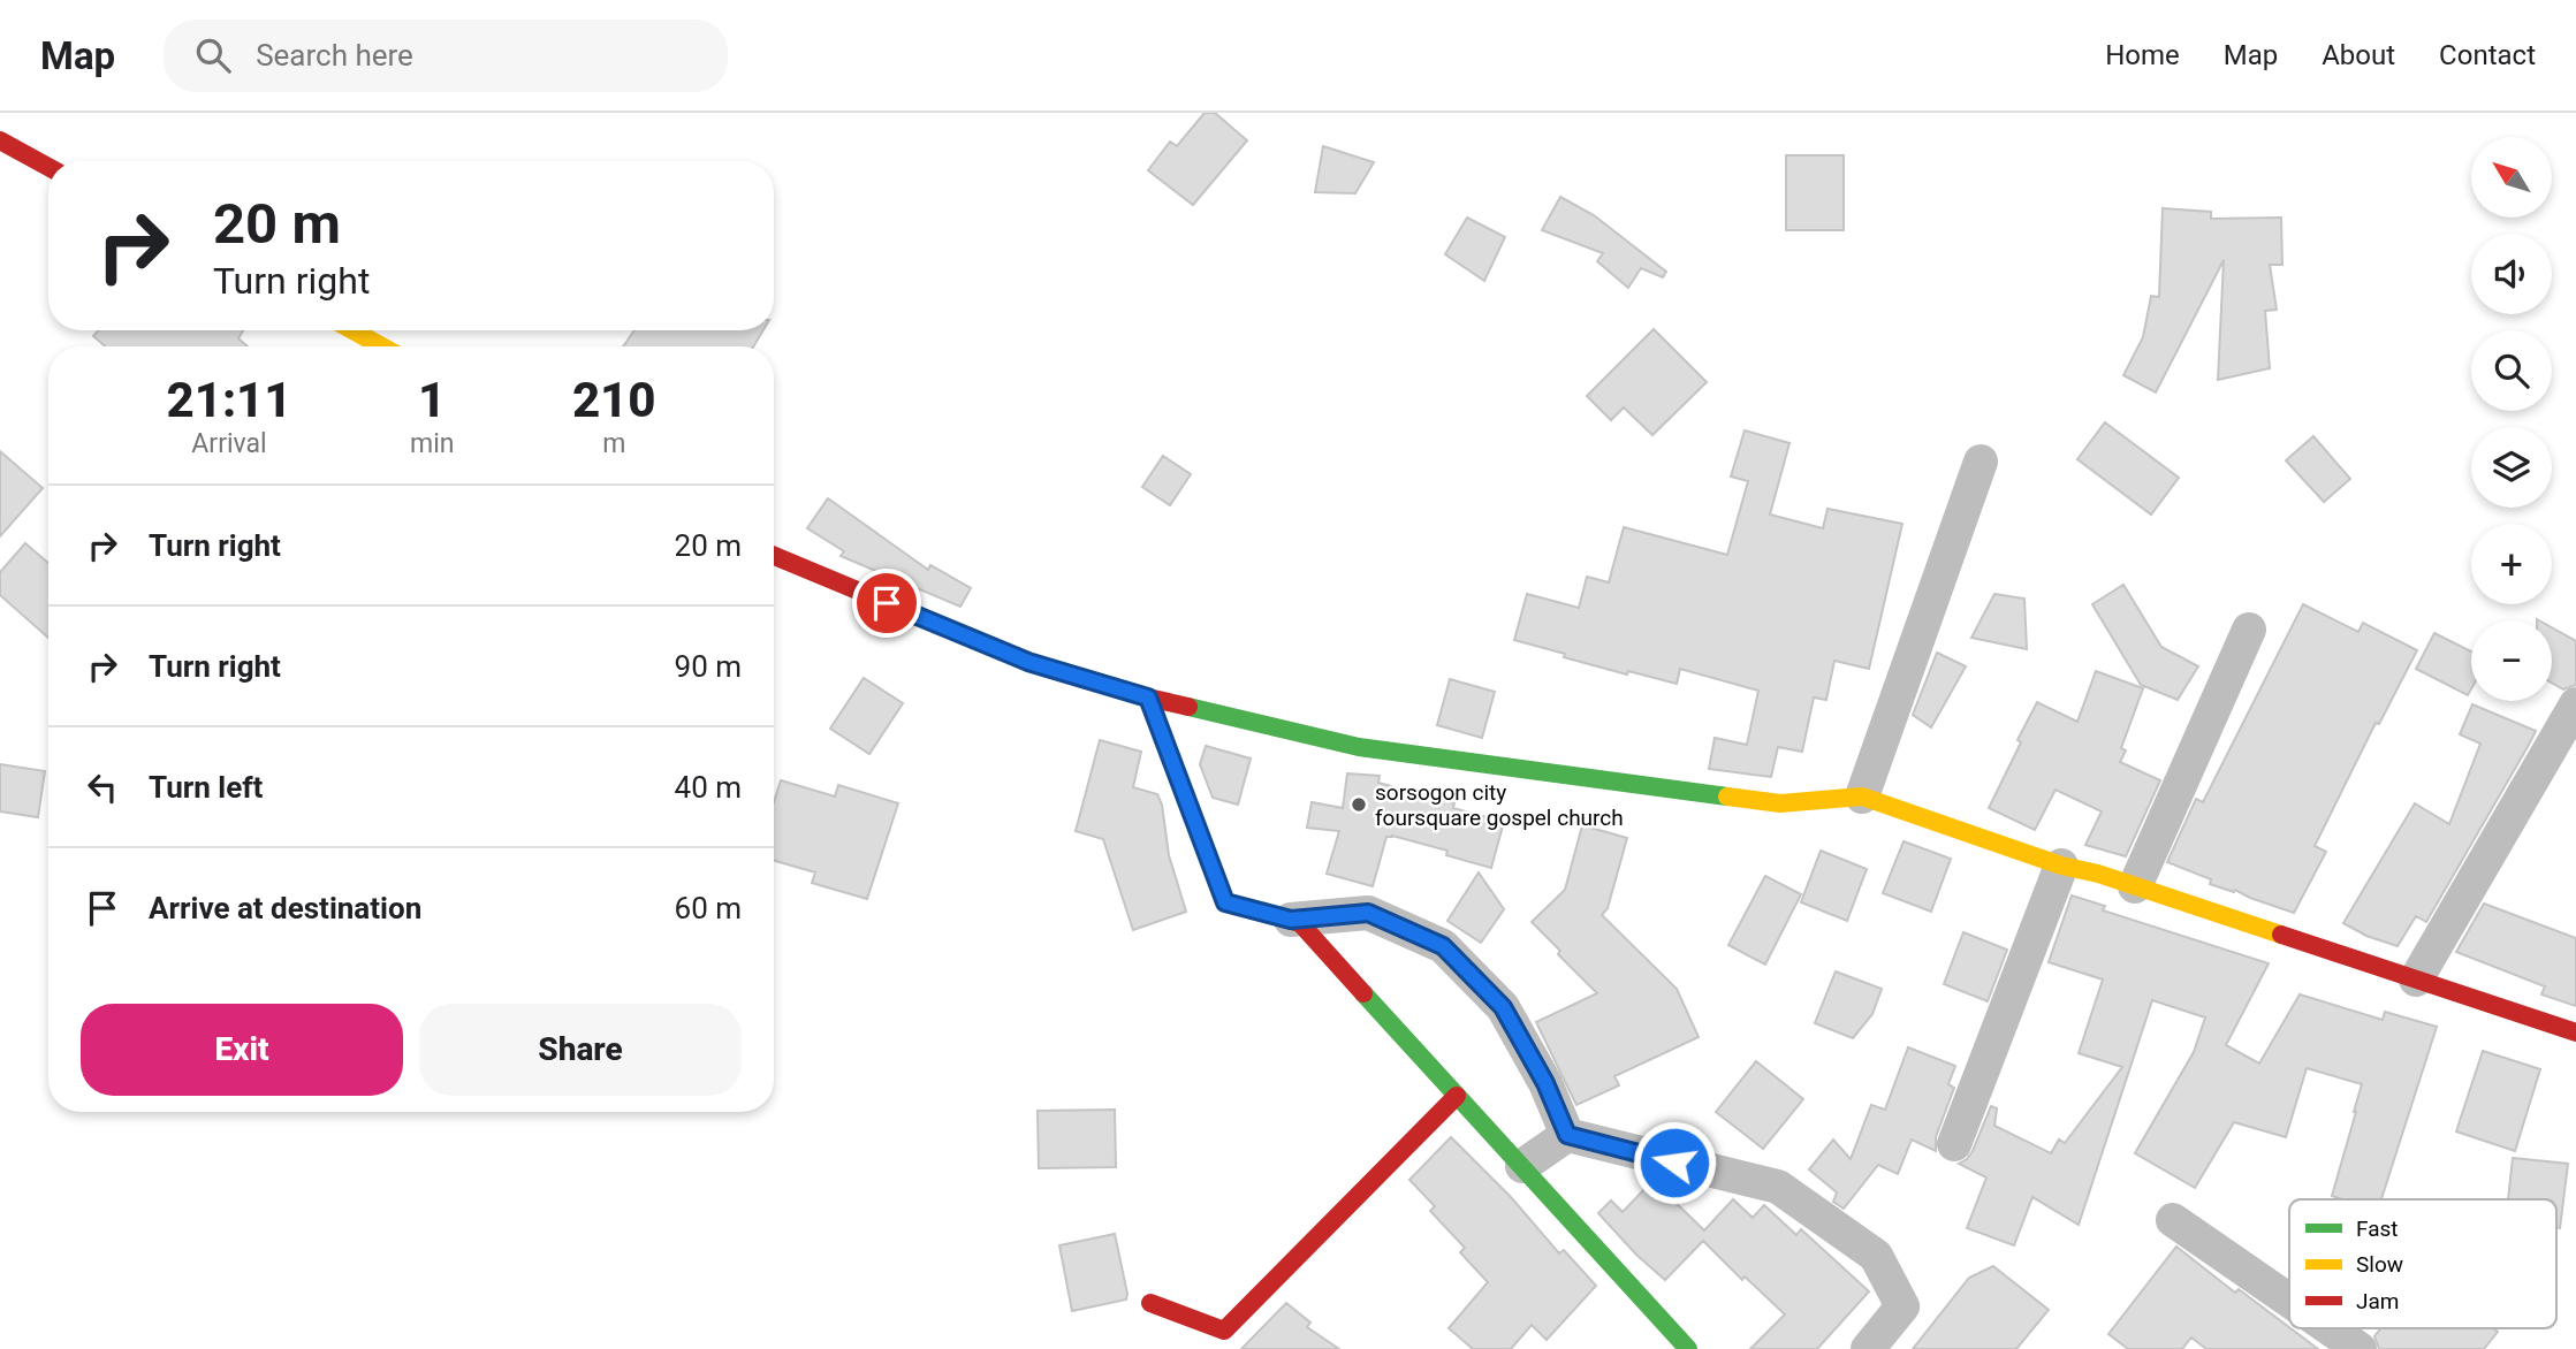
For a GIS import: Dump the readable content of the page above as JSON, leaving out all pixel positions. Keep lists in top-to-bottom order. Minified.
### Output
{"places":["sorsogon city foursquare gospel church"],"legend":["Fast","Slow","Jam"],"north":"top left","page":{"header":"Map","search":"Search here","nav":["Home","Map","About","Contact"],"map_buttons":["+","−"],"turn":["20 m","Turn right"],"eta":["21:11","Arrival","1","min","210","m"],"list":[{"name":"Turn right","value":"20 m"},{"name":"Turn right","value":"90 m"},{"name":"Turn left","value":"40 m"},{"name":"Arrive at destination","value":"60 m"}],"buttons":["Exit","Share"]}}
